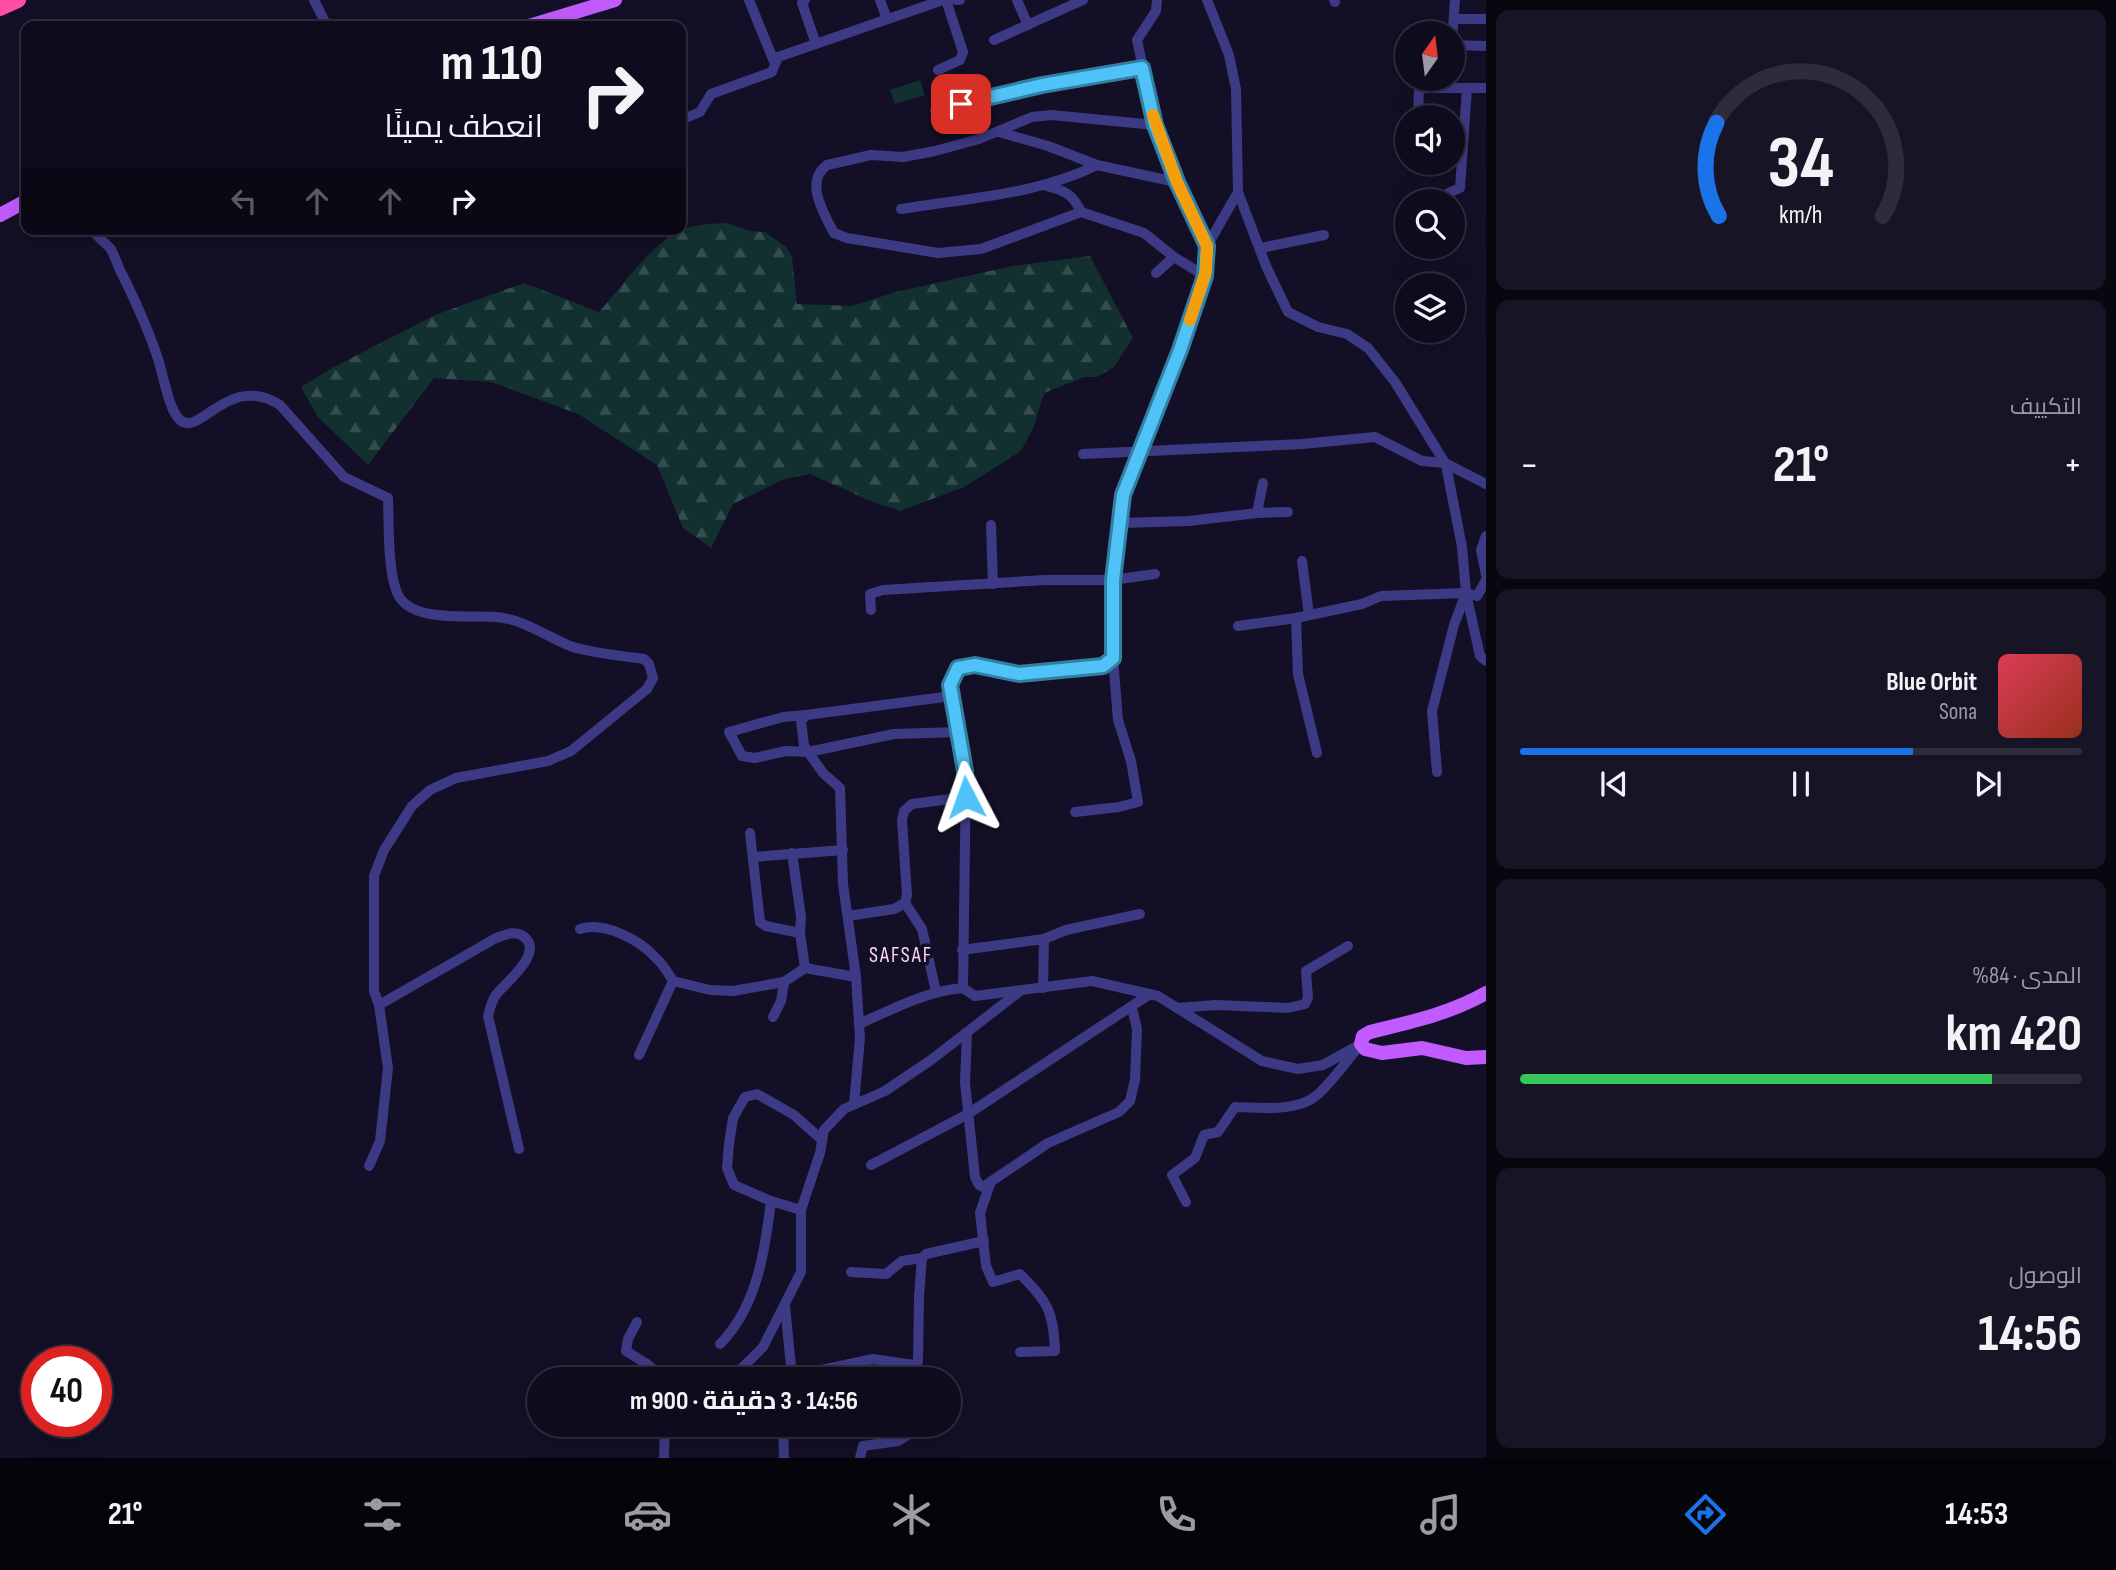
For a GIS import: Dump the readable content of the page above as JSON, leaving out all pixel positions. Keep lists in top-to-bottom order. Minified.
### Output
{"districts":["SAFSAF"],"north":"top","page":{"turn":["110 m","انعطف يمينًا"],"tile":["التكييف",["المدى · 84%","420 km"],["الوصول","14:56"]],"heat":["−","21°","+"],"song":["Blue Orbit","Sona"],"limit":"40","trip":"14:56 · 3 دقيقة · 900 m","tabs":["14:53","21°"],"gauge":["34","km/h"]}}
